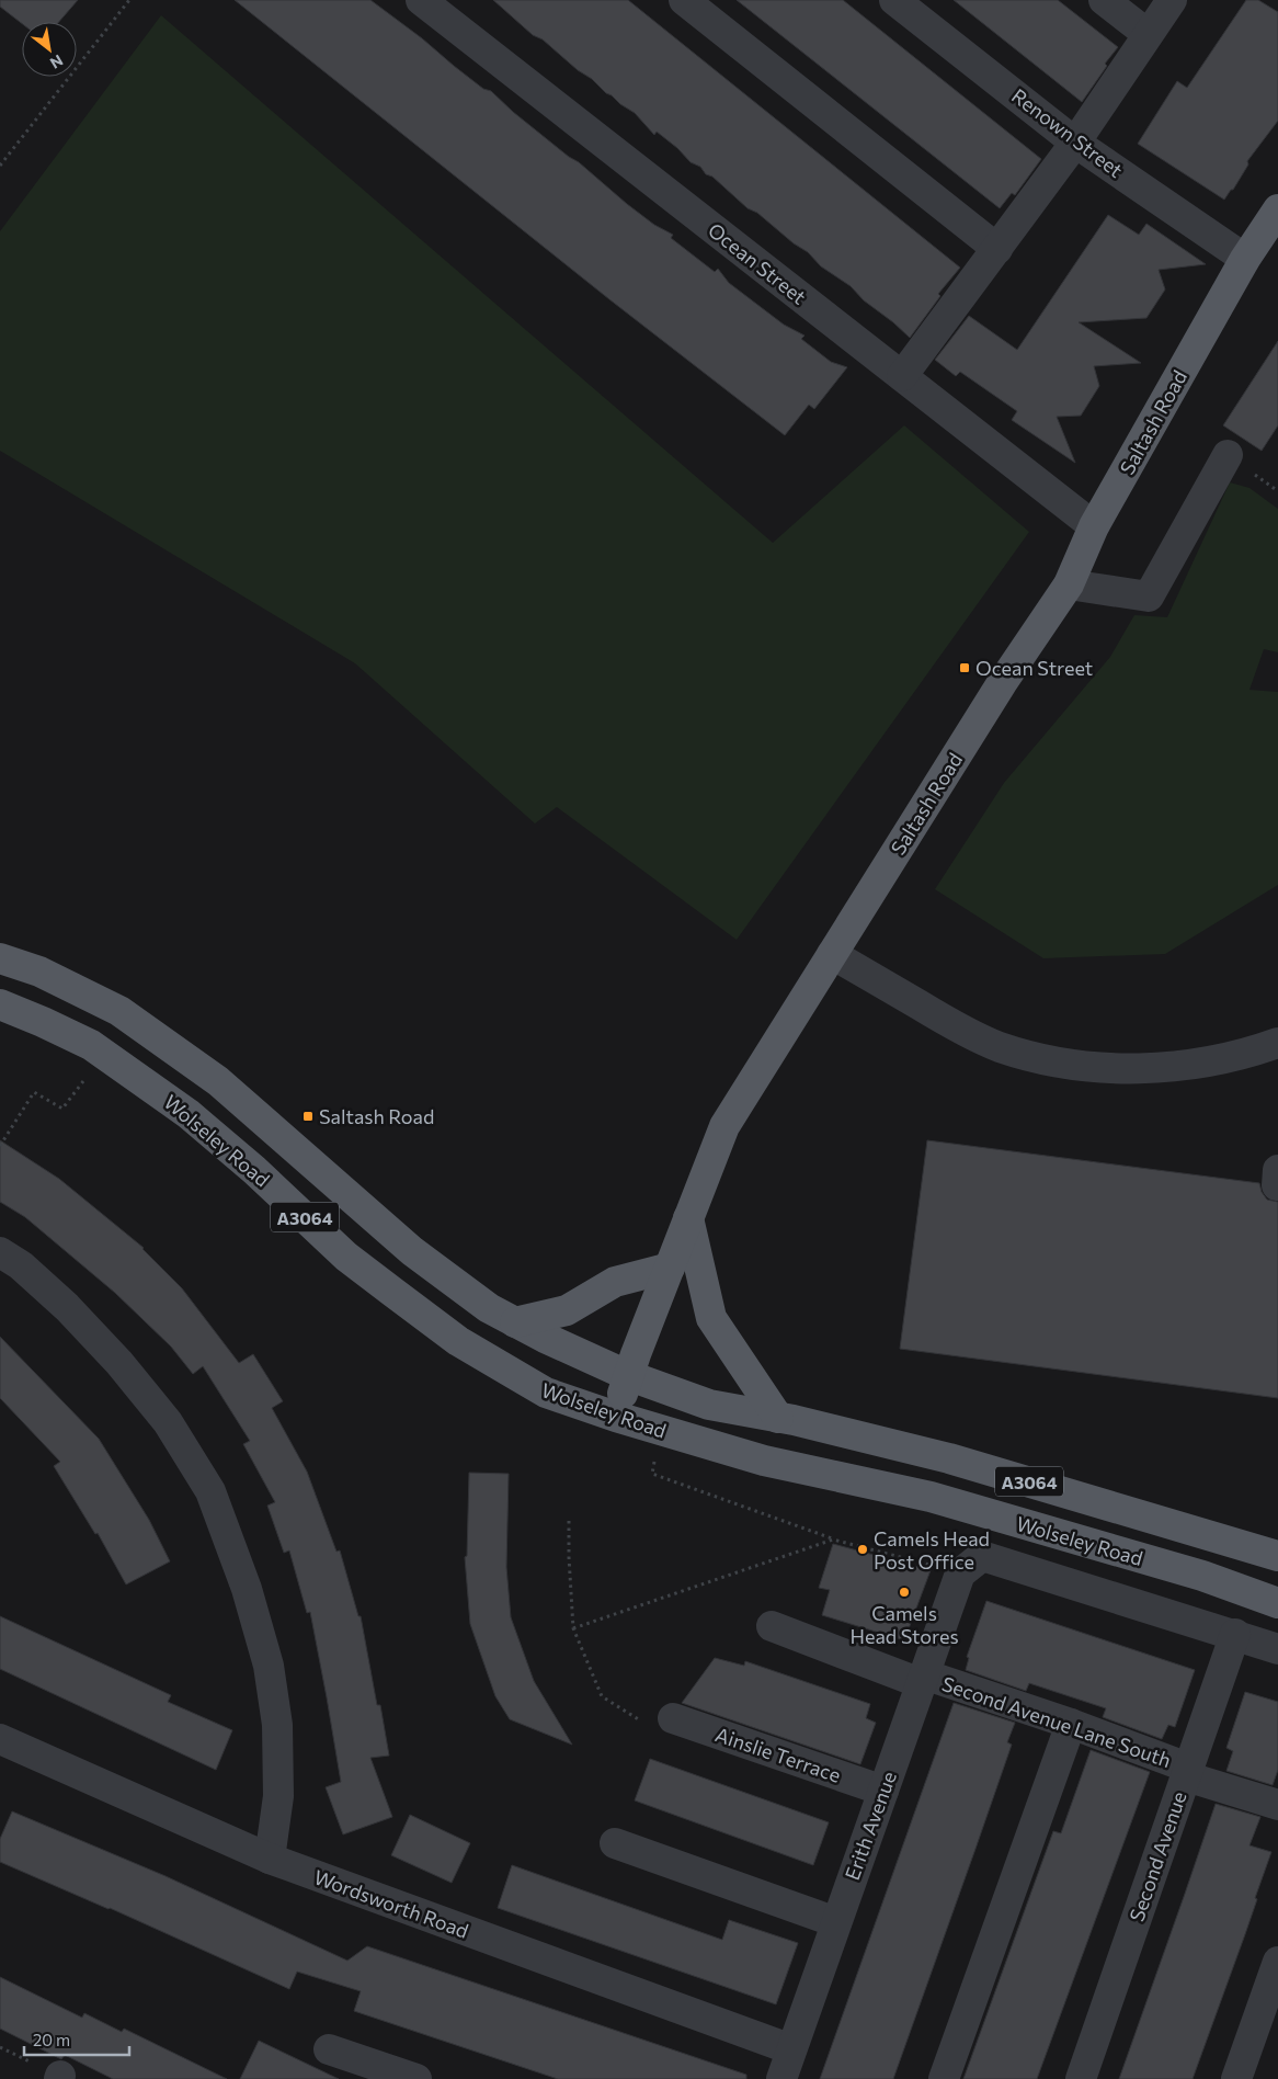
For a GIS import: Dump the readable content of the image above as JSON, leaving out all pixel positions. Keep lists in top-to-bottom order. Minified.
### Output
{"streets":{"main road":["Saltash Road","Wolseley Road","A3064"],"street":["Renown Street","Ocean Street","Second Avenue Lane South","Ainslie Terrace","Erith Avenue","Second Avenue","Wordsworth Road"]},"crossings":[["Renown Street","Saltash Road"],["Ocean Street","Saltash Road"],["Saltash Road","Wolseley Road"],["Second Avenue Lane South","Erith Avenue"],["Second Avenue Lane South","Second Avenue"],["Ainslie Terrace","Erith Avenue"],["Erith Avenue","Wordsworth Road"]],"places":{"transit":["Ocean Street","Saltash Road"],"other":["Camels Head Post Office","Camels Head Stores"]},"scale_bar":"20 m","north":"bottom right"}
